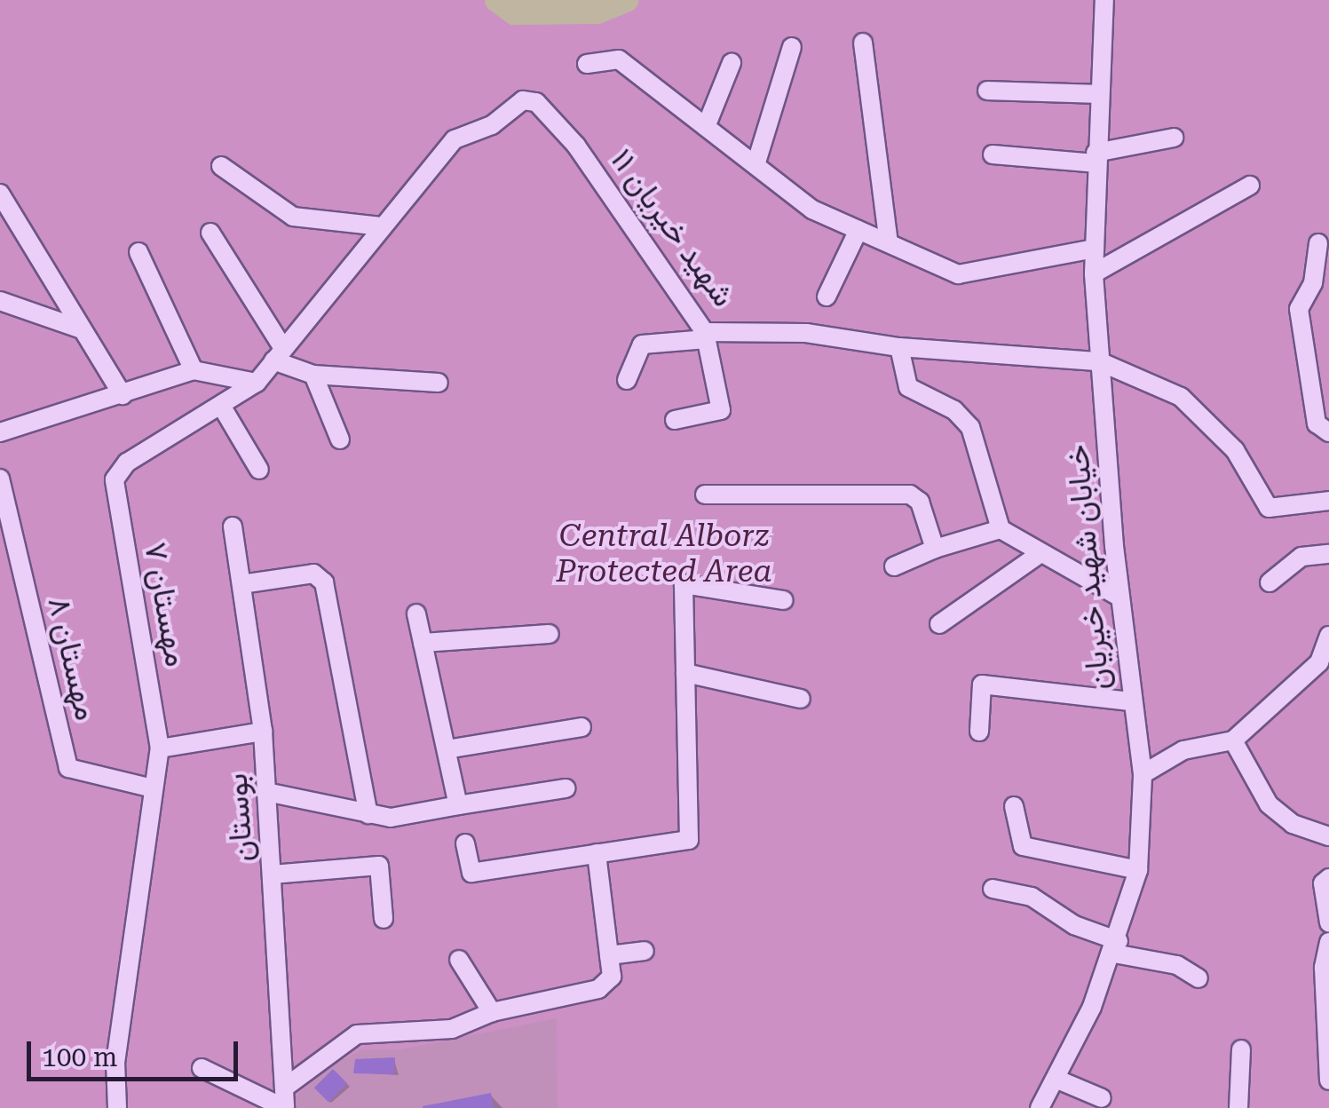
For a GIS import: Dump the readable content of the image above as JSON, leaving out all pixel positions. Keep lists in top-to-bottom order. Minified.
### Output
{"streets":{"street":["شهید خیریان ۱۱","خیابان شهید خیریان","مهستان ۷","مهستان ۸","بوستان"]},"crossings":[["شهید خیریان ۱۱","خیابان شهید خیریان"],["شهید خیریان ۱۱","مهستان ۷"],["مهستان ۷","مهستان ۸"]],"parks":["Central Alborz Protected Area"],"scale_bar":"100 m"}
